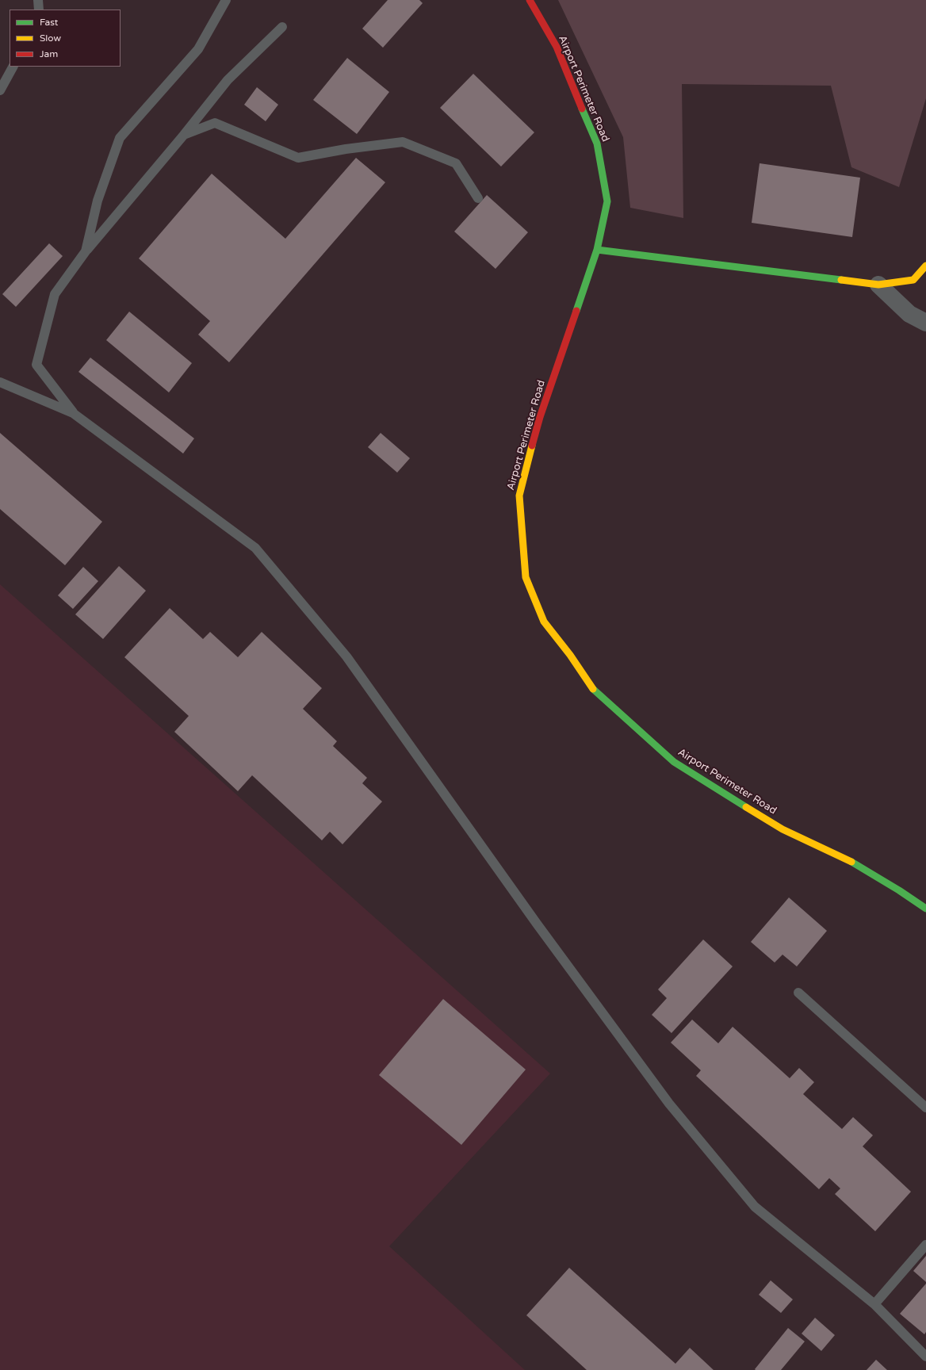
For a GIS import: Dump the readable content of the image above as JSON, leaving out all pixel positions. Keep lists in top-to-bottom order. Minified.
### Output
{"streets":{"street":["Airport Perimeter Road"]},"legend":["Fast","Slow","Jam"]}
